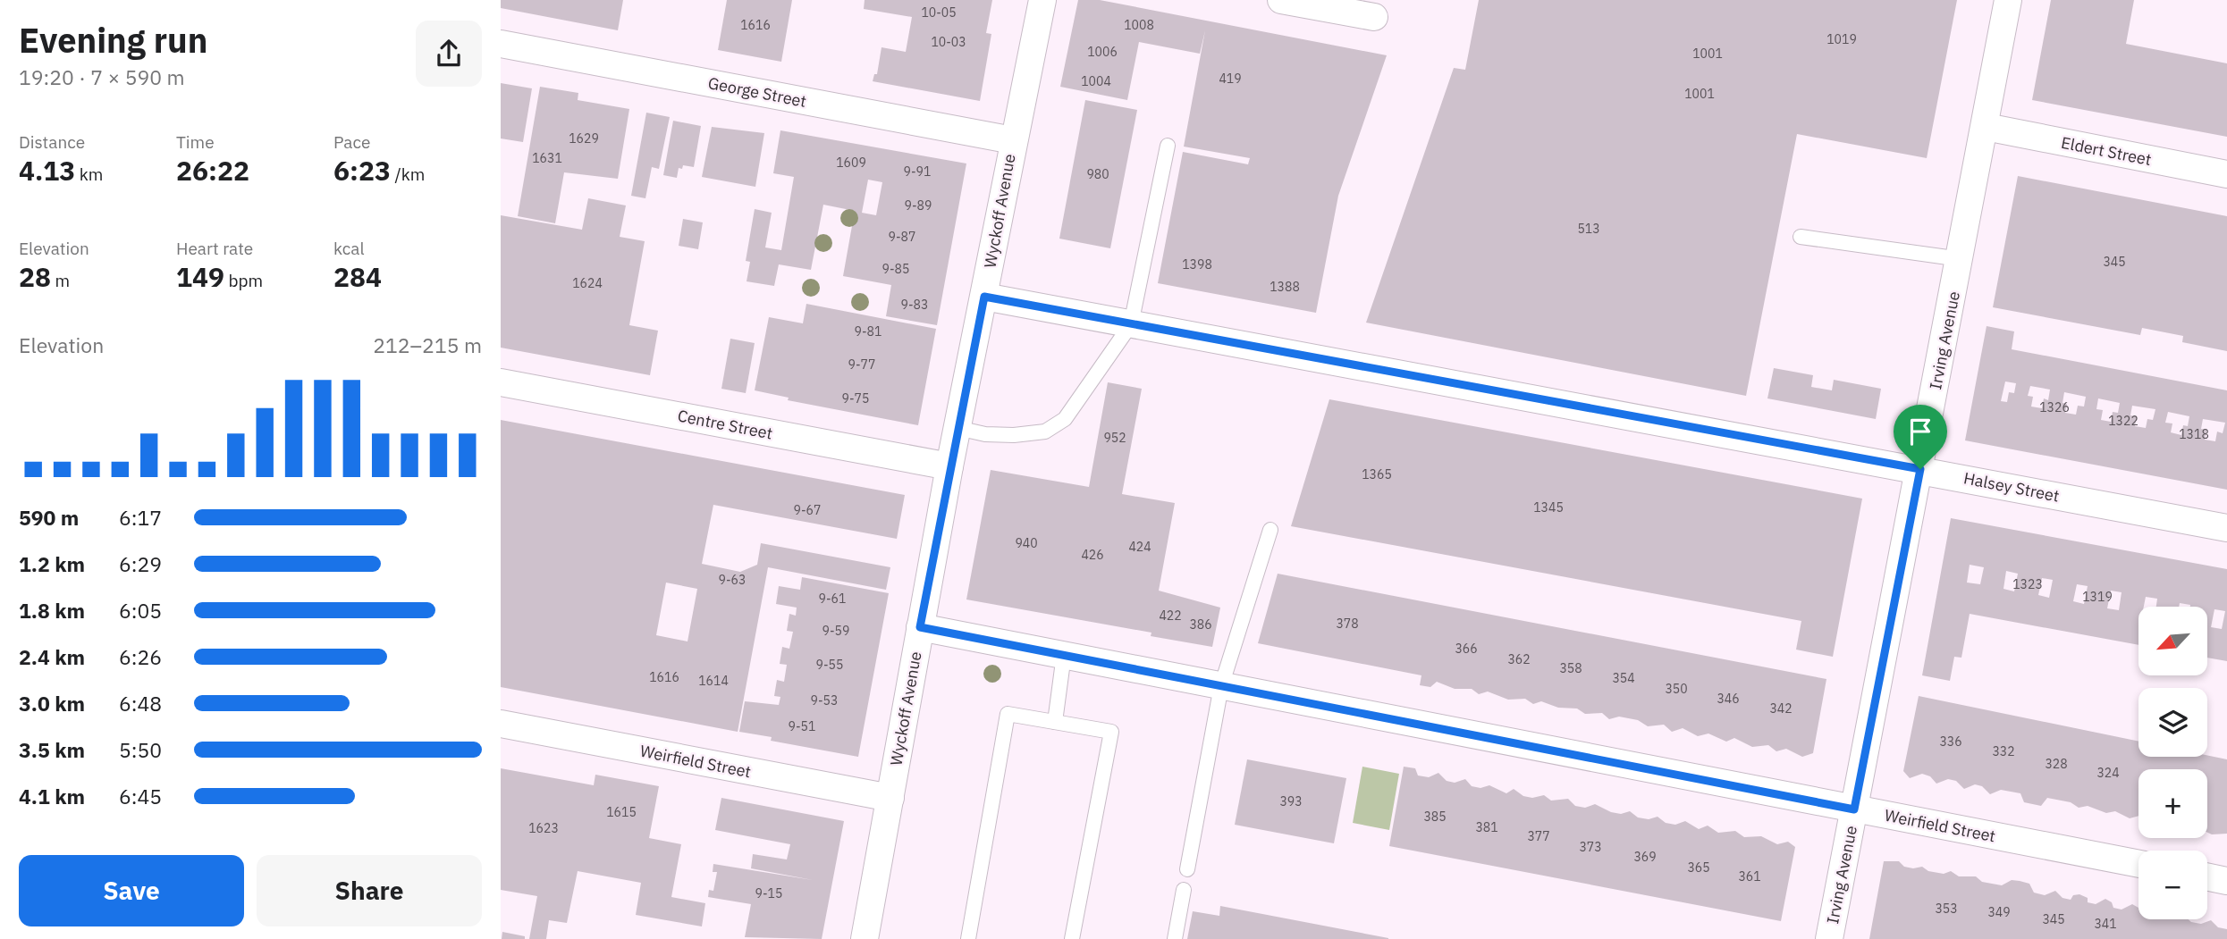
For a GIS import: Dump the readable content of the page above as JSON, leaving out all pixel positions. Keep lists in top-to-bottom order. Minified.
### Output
{"streets":{"street":["George Street","Eldert Street","Wyckoff Avenue","Irving Avenue","Centre Street","Halsey Street","Weirfield Street"]},"crossings":[["George Street","Wyckoff Avenue"],["Eldert Street","Irving Avenue"],["Wyckoff Avenue","Centre Street"],["Wyckoff Avenue","Halsey Street"],["Wyckoff Avenue","Weirfield Street"],["Irving Avenue","Halsey Street"],["Irving Avenue","Weirfield Street"]],"house_numbers":["10-05","1616","1008","1019","10-03","1006","1001","419","1004","1001","1629","1631","1609","9-91","980","9-89","513","9-87","345","1398","9-85","1624","1388","9-83","9-81","9-77","9-75","1326","1322","1318","952","1365","1345","9-67","940","424","426","9-63","1323","1319","9-61","422","378","386","9-59","366","362","9-55","358","1616","354","1614","350","346","9-53","342","9-51","336","332","328","324","393","1615","385","381","1623","377","373","369","365","361","9-15","353","349","345","341"],"north":"bottom left","page":{"heading":["Evening run","19:20 · 7 × 590 m"],"stats":[["Distance","4.13 km"],["Time","26:22"],["Pace","6:23 /km"],["Elevation","28 m"],["Heart rate","149 bpm"],["kcal","284"]],"chart":["Elevation","212–215 m"],"list":[{"name":"590 m","note":"6:17"},{"name":"1.2 km","note":"6:29"},{"name":"1.8 km","note":"6:05"},{"name":"2.4 km","note":"6:26"},{"name":"3.0 km","note":"6:48"},{"name":"3.5 km","note":"5:50"},{"name":"4.1 km","note":"6:45"}],"map_buttons":["+","−"],"buttons":["Save","Share"]}}
